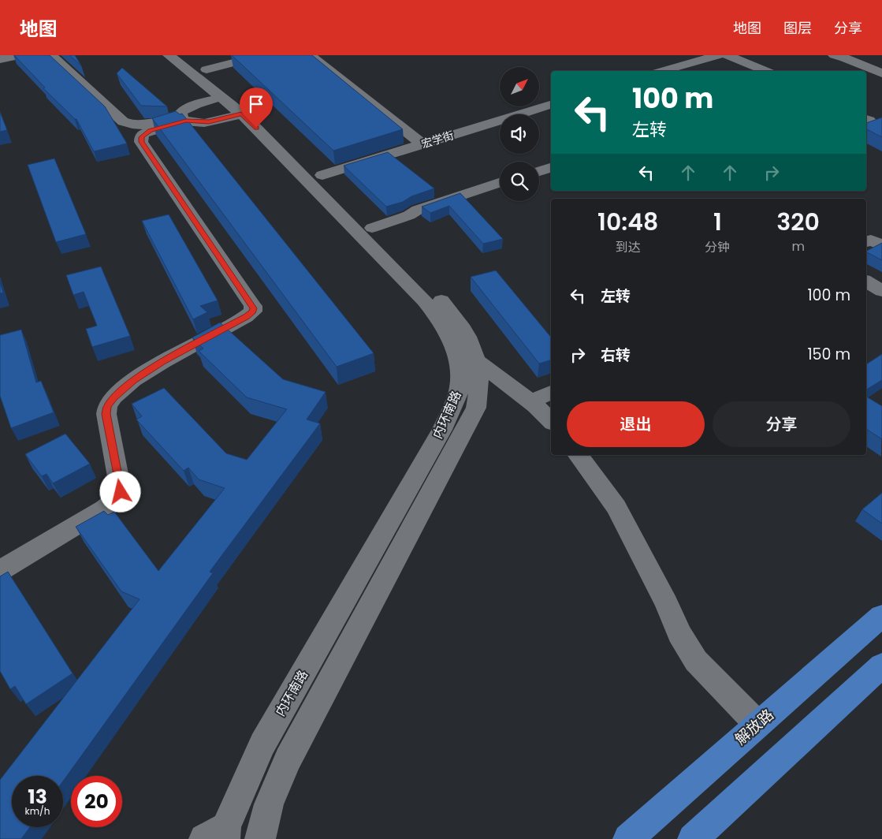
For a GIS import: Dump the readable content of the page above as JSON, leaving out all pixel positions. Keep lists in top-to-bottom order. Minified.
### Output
{"streets":{"main road":["解放路"],"street":["宏学街","内环南路"]},"crossings":[["宏学街","内环南路"]],"north":"top right","page":{"header":"地图","nav":["地图","图层","分享"],"turn":["100 m","左转"],"eta":["10:48","到达","1","分钟","320","m"],"list":[{"name":"左转","value":"100 m"},{"name":"右转","value":"150 m"}],"buttons":["退出","分享"],"speed":"13 km/h","limit":"20"}}
